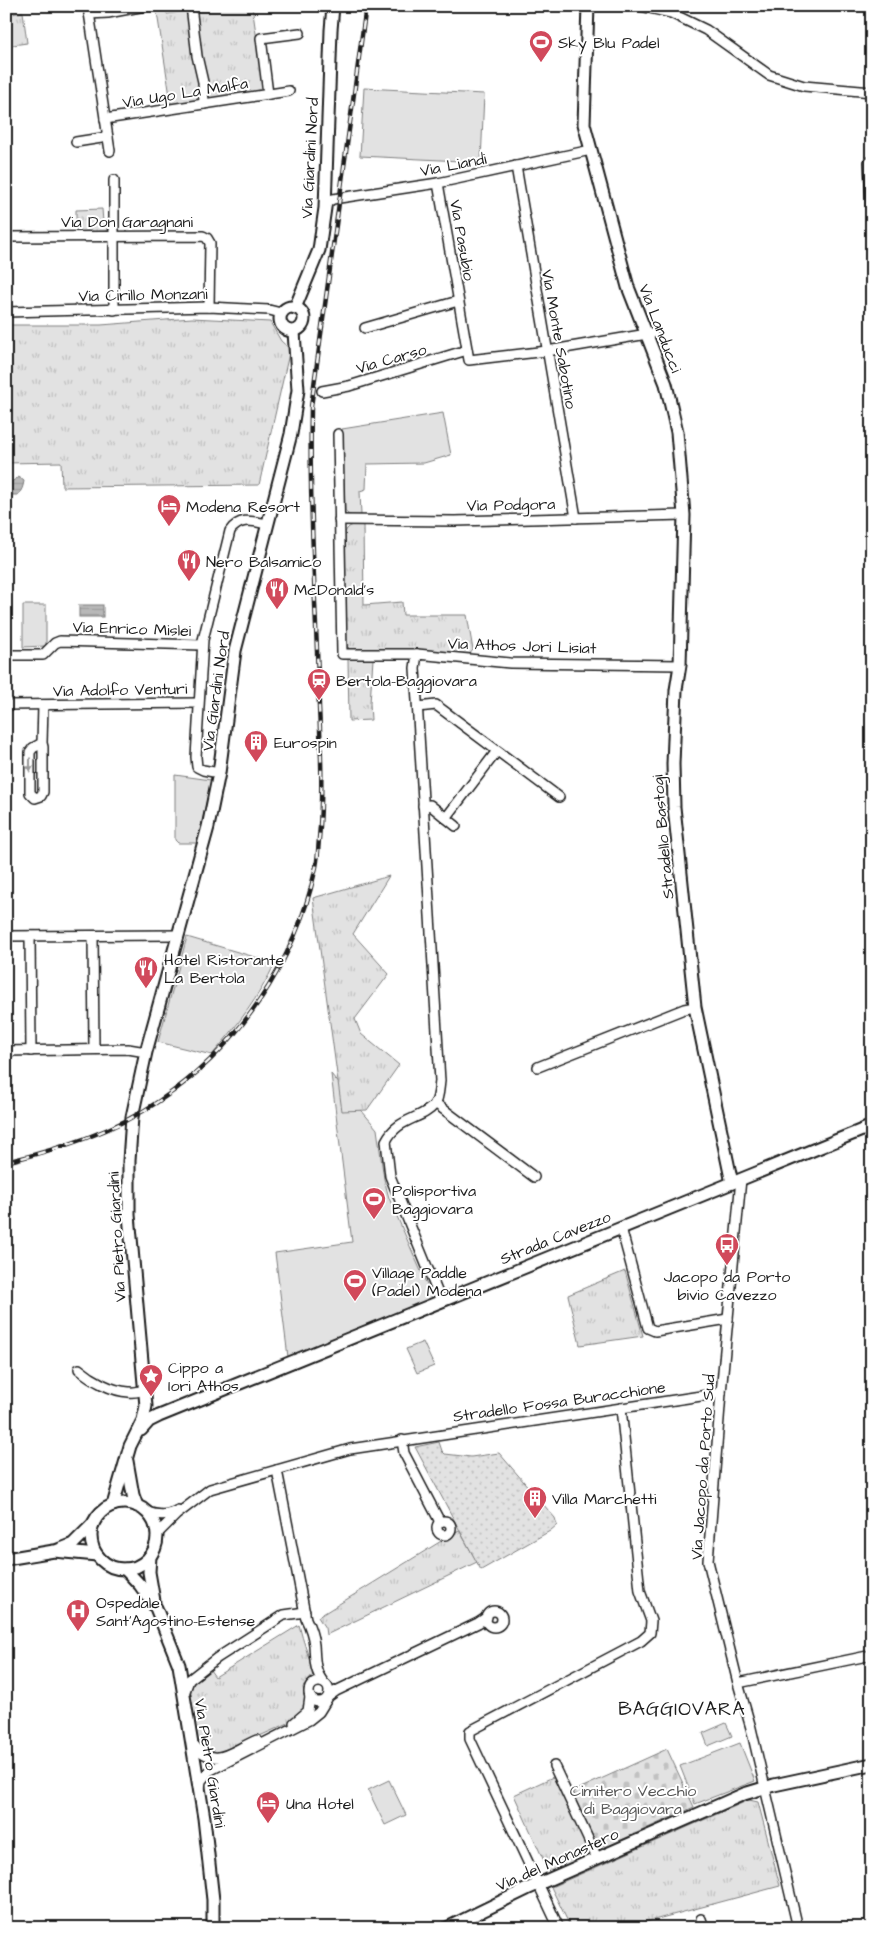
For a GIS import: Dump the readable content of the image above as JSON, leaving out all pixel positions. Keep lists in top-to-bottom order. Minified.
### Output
{"streets":{"main road":["Via Giardini Nord","Via Landucci","Stradello Bastogi","Via Pietro Giardini","Strada Cavezzo","Via del Monastero"],"street":["Via Ugo La Malfa","Via Liandi","Via Don Garagnani","Via Pasubio","Via Cirillo Monzani","Via Monte Sabotino","Via Carso","Via Podgora","Via Enrico Mislei","Via Athos Jori Lisiat","Via Adolfo Venturi","Stradello Fossa Buracchione","Via Jacopo da Porto Sud"]},"crossings":[["Via Giardini Nord","Via Liandi"],["Via Giardini Nord","Via Cirillo Monzani"],["Via Giardini Nord","Via Pietro Giardini"],["Via Liandi","Via Pasubio"],["Via Liandi","Via Landucci"],["Via Liandi","Via Monte Sabotino"],["Via Don Garagnani","Via Cirillo Monzani"],["Via Pasubio","Via Carso"],["Via Landucci","Via Carso"],["Via Landucci","Via Podgora"],["Via Landucci","Via Athos Jori Lisiat"],["Via Landucci","Stradello Bastogi"],["Via Monte Sabotino","Via Carso"],["Via Monte Sabotino","Via Podgora"],["Via Podgora","Via Athos Jori Lisiat"],["Via Athos Jori Lisiat","Stradello Bastogi"],["Stradello Bastogi","Strada Cavezzo"],["Stradello Bastogi","Via Jacopo da Porto Sud"],["Via Pietro Giardini","Strada Cavezzo"],["Strada Cavezzo","Via Jacopo da Porto Sud"],["Stradello Fossa Buracchione","Via Jacopo da Porto Sud"],["Via Jacopo da Porto Sud","Via del Monastero"]],"districts":["BAGGIOVARA"],"parks":["Cimitero Vecchio di Baggiovara"],"places":{"sports":["Sky Blu Padel","Polisportiva Baggiovara","Village Paddle (Padel) Modena"],"hotel":["Modena Resort","Una Hotel"],"restaurant":["Nero Balsamico","McDonald's","Hotel Ristorante La Bertola"],"station":["Bertola-Baggiovara"],"building":["Eurospin","Villa Marchetti"],"bus stop":["Jacopo da Porto bivio Cavezzo"],"place":["Cippo a Iori Athos"],"hospital":["Ospedale Sant’Agostino–Estense"]}}
